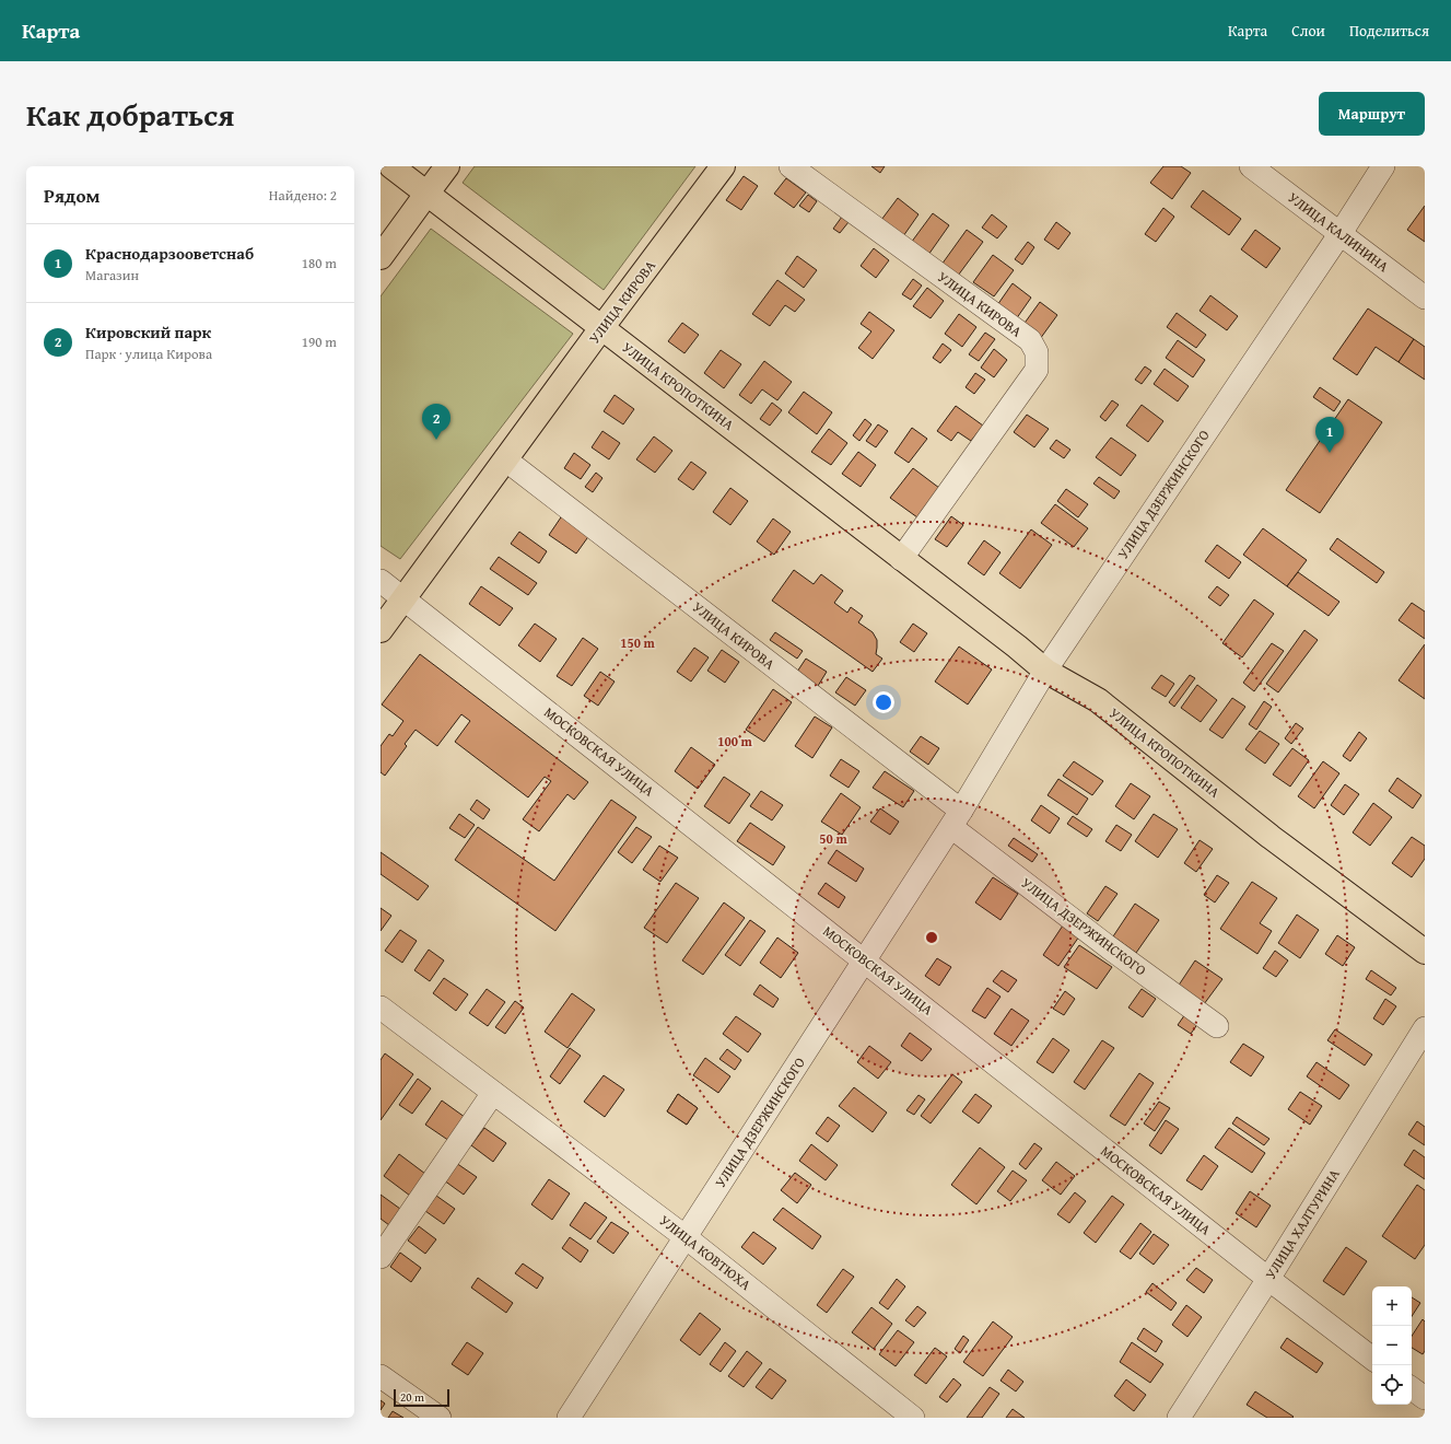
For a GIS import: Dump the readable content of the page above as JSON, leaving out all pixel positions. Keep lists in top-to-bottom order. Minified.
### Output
{"streets":{"main road":["УЛИЦА КИРОВА","УЛИЦА КРОПОТКИНА"],"street":["УЛИЦА КАЛИНИНА","УЛИЦА ДЗЕРЖИНСКОГО","МОСКОВСКАЯ УЛИЦА","УЛИЦА ХАЛТУРИНА","УЛИЦА КОВТЮХА"]},"crossings":[["УЛИЦА КАЛИНИНА","УЛИЦА ДЗЕРЖИНСКОГО"],["УЛИЦА КИРОВА","УЛИЦА КРОПОТКИНА"],["УЛИЦА КИРОВА","УЛИЦА ДЗЕРЖИНСКОГО"],["УЛИЦА КИРОВА","МОСКОВСКАЯ УЛИЦА"],["УЛИЦА КРОПОТКИНА","УЛИЦА ДЗЕРЖИНСКОГО"],["УЛИЦА ДЗЕРЖИНСКОГО","МОСКОВСКАЯ УЛИЦА"],["УЛИЦА ДЗЕРЖИНСКОГО","УЛИЦА КОВТЮХА"],["МОСКОВСКАЯ УЛИЦА","УЛИЦА ХАЛТУРИНА"]],"scale_bar":"20 m","page":{"header":"Карта","nav":["Карта","Слои","Поделиться"],"title":"Как добраться","buttons":"Маршрут","heading":["Рядом","Найдено: 2"],"list":[{"mark":"1","name":"Краснодарзооветснаб","note":"Магазин","value":"180 m"},{"mark":"2","name":"Кировский парк","note":"Парк · улица Кирова","value":"190 m"}],"pins":["2","1"],"map_buttons":["+","−"],"scale":"20 m"},"rings":["150 m","100 m","50 m"]}
